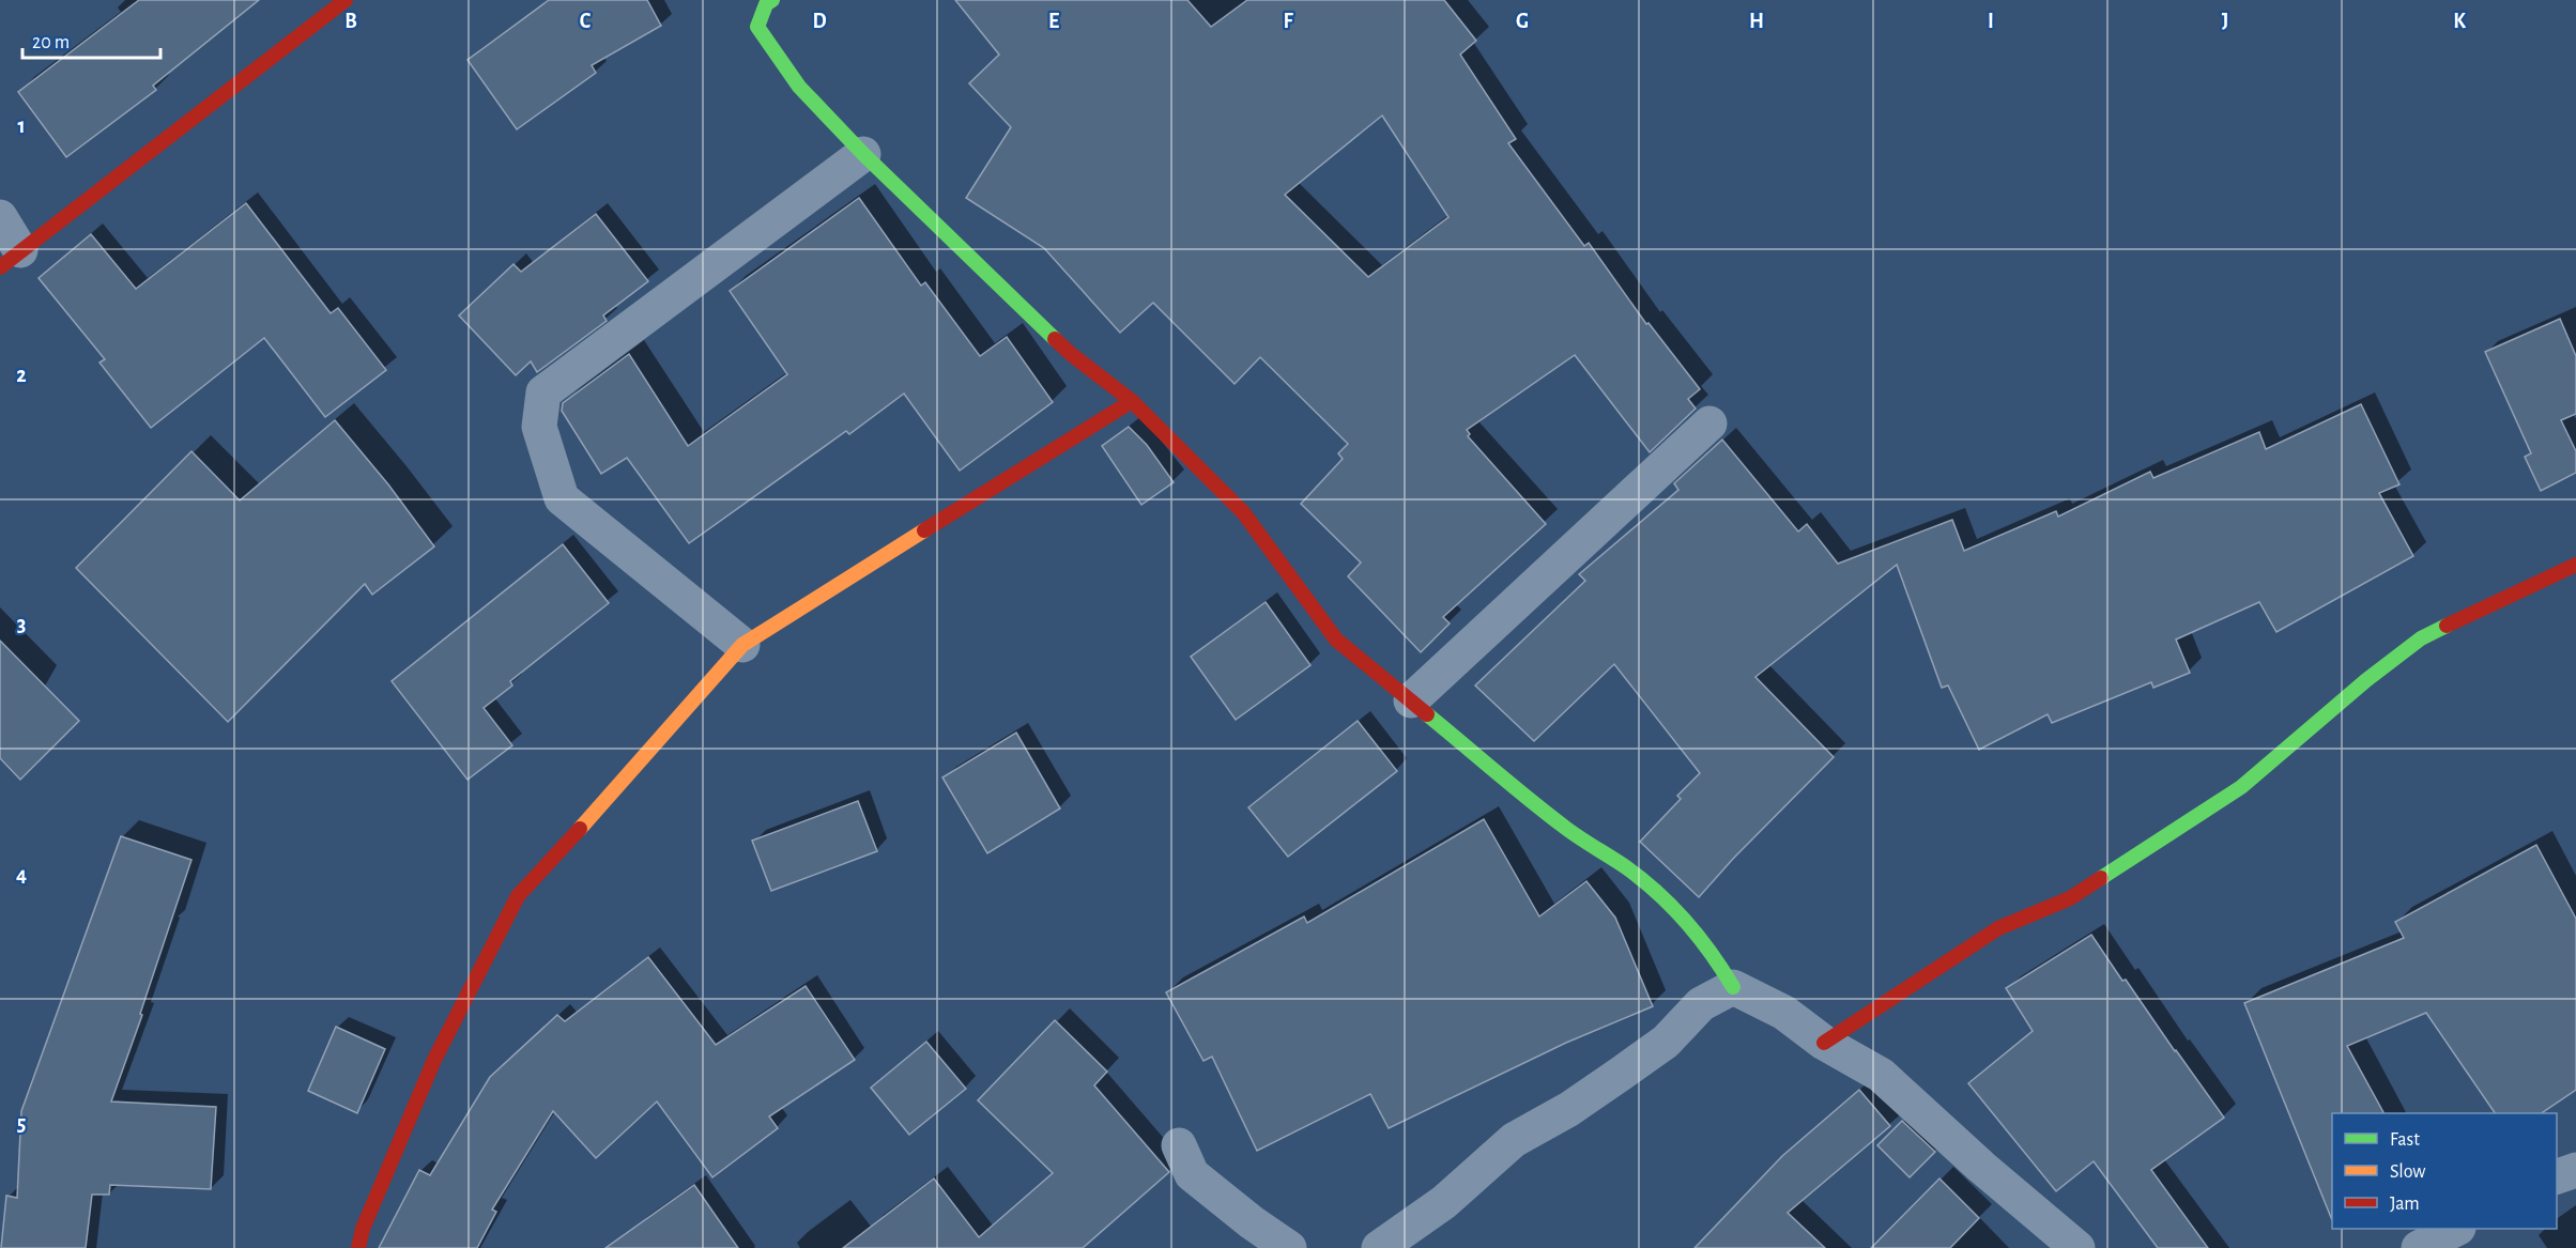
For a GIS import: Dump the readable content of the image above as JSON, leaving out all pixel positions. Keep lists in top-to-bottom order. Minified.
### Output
{"legend":["Fast","Slow","Jam"],"scale_bar":"20 m","grid":{"columns":["B","C","D","E","F","G","H","I","J","K"],"rows":["1","2","3","4","5"]}}
